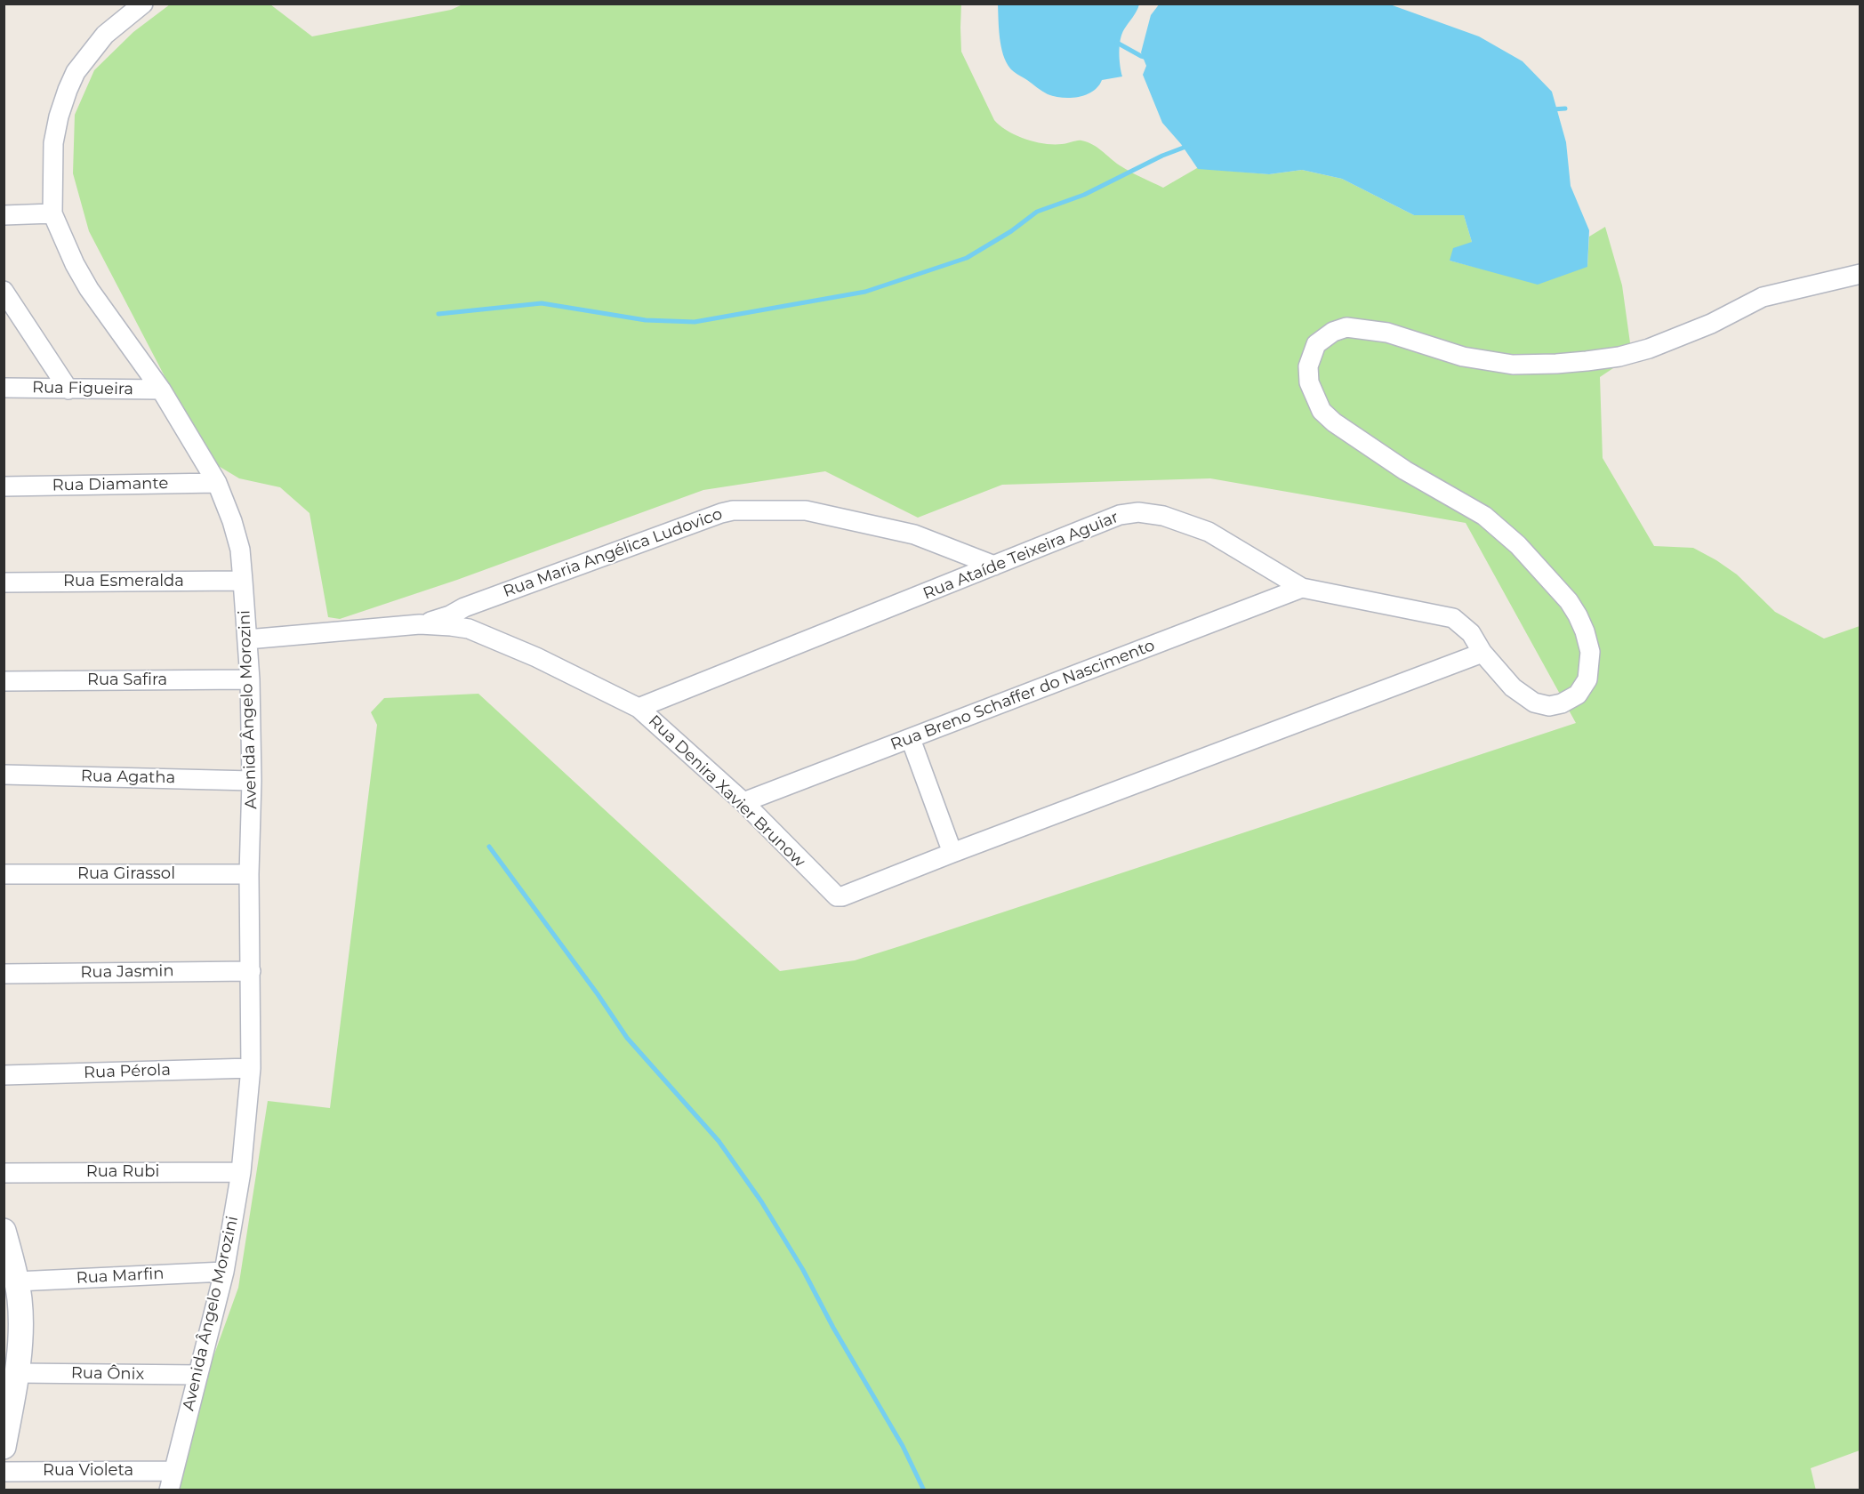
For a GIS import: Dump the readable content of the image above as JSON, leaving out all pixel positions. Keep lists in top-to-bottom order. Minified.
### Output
{"streets":{"street":["Rua Figueira","Rua Diamante","Rua Maria Angélica Ludovico","Rua Ataíde Teixeira Aguiar","Rua Esmeralda","Rua Safira","Rua Breno Schaffer do Nascimento","Avenida Ângelo Morozini","Rua Agatha","Rua Denira Xavier Brunow","Rua Girassol","Rua Jasmin","Rua Pérola","Rua Rubi","Rua Marfin","Rua Ônix","Rua Violeta"]},"crossings":[["Rua Figueira","Avenida Ângelo Morozini"],["Rua Diamante","Avenida Ângelo Morozini"],["Rua Maria Angélica Ludovico","Rua Ataíde Teixeira Aguiar"],["Rua Maria Angélica Ludovico","Rua Denira Xavier Brunow"],["Rua Ataíde Teixeira Aguiar","Rua Breno Schaffer do Nascimento"],["Rua Ataíde Teixeira Aguiar","Rua Denira Xavier Brunow"],["Rua Esmeralda","Avenida Ângelo Morozini"],["Rua Safira","Avenida Ângelo Morozini"],["Rua Breno Schaffer do Nascimento","Rua Denira Xavier Brunow"],["Avenida Ângelo Morozini","Rua Agatha"],["Avenida Ângelo Morozini","Rua Denira Xavier Brunow"],["Avenida Ângelo Morozini","Rua Girassol"],["Avenida Ângelo Morozini","Rua Jasmin"],["Avenida Ângelo Morozini","Rua Pérola"],["Avenida Ângelo Morozini","Rua Rubi"],["Avenida Ângelo Morozini","Rua Marfin"],["Avenida Ângelo Morozini","Rua Ônix"],["Avenida Ângelo Morozini","Rua Violeta"]]}
